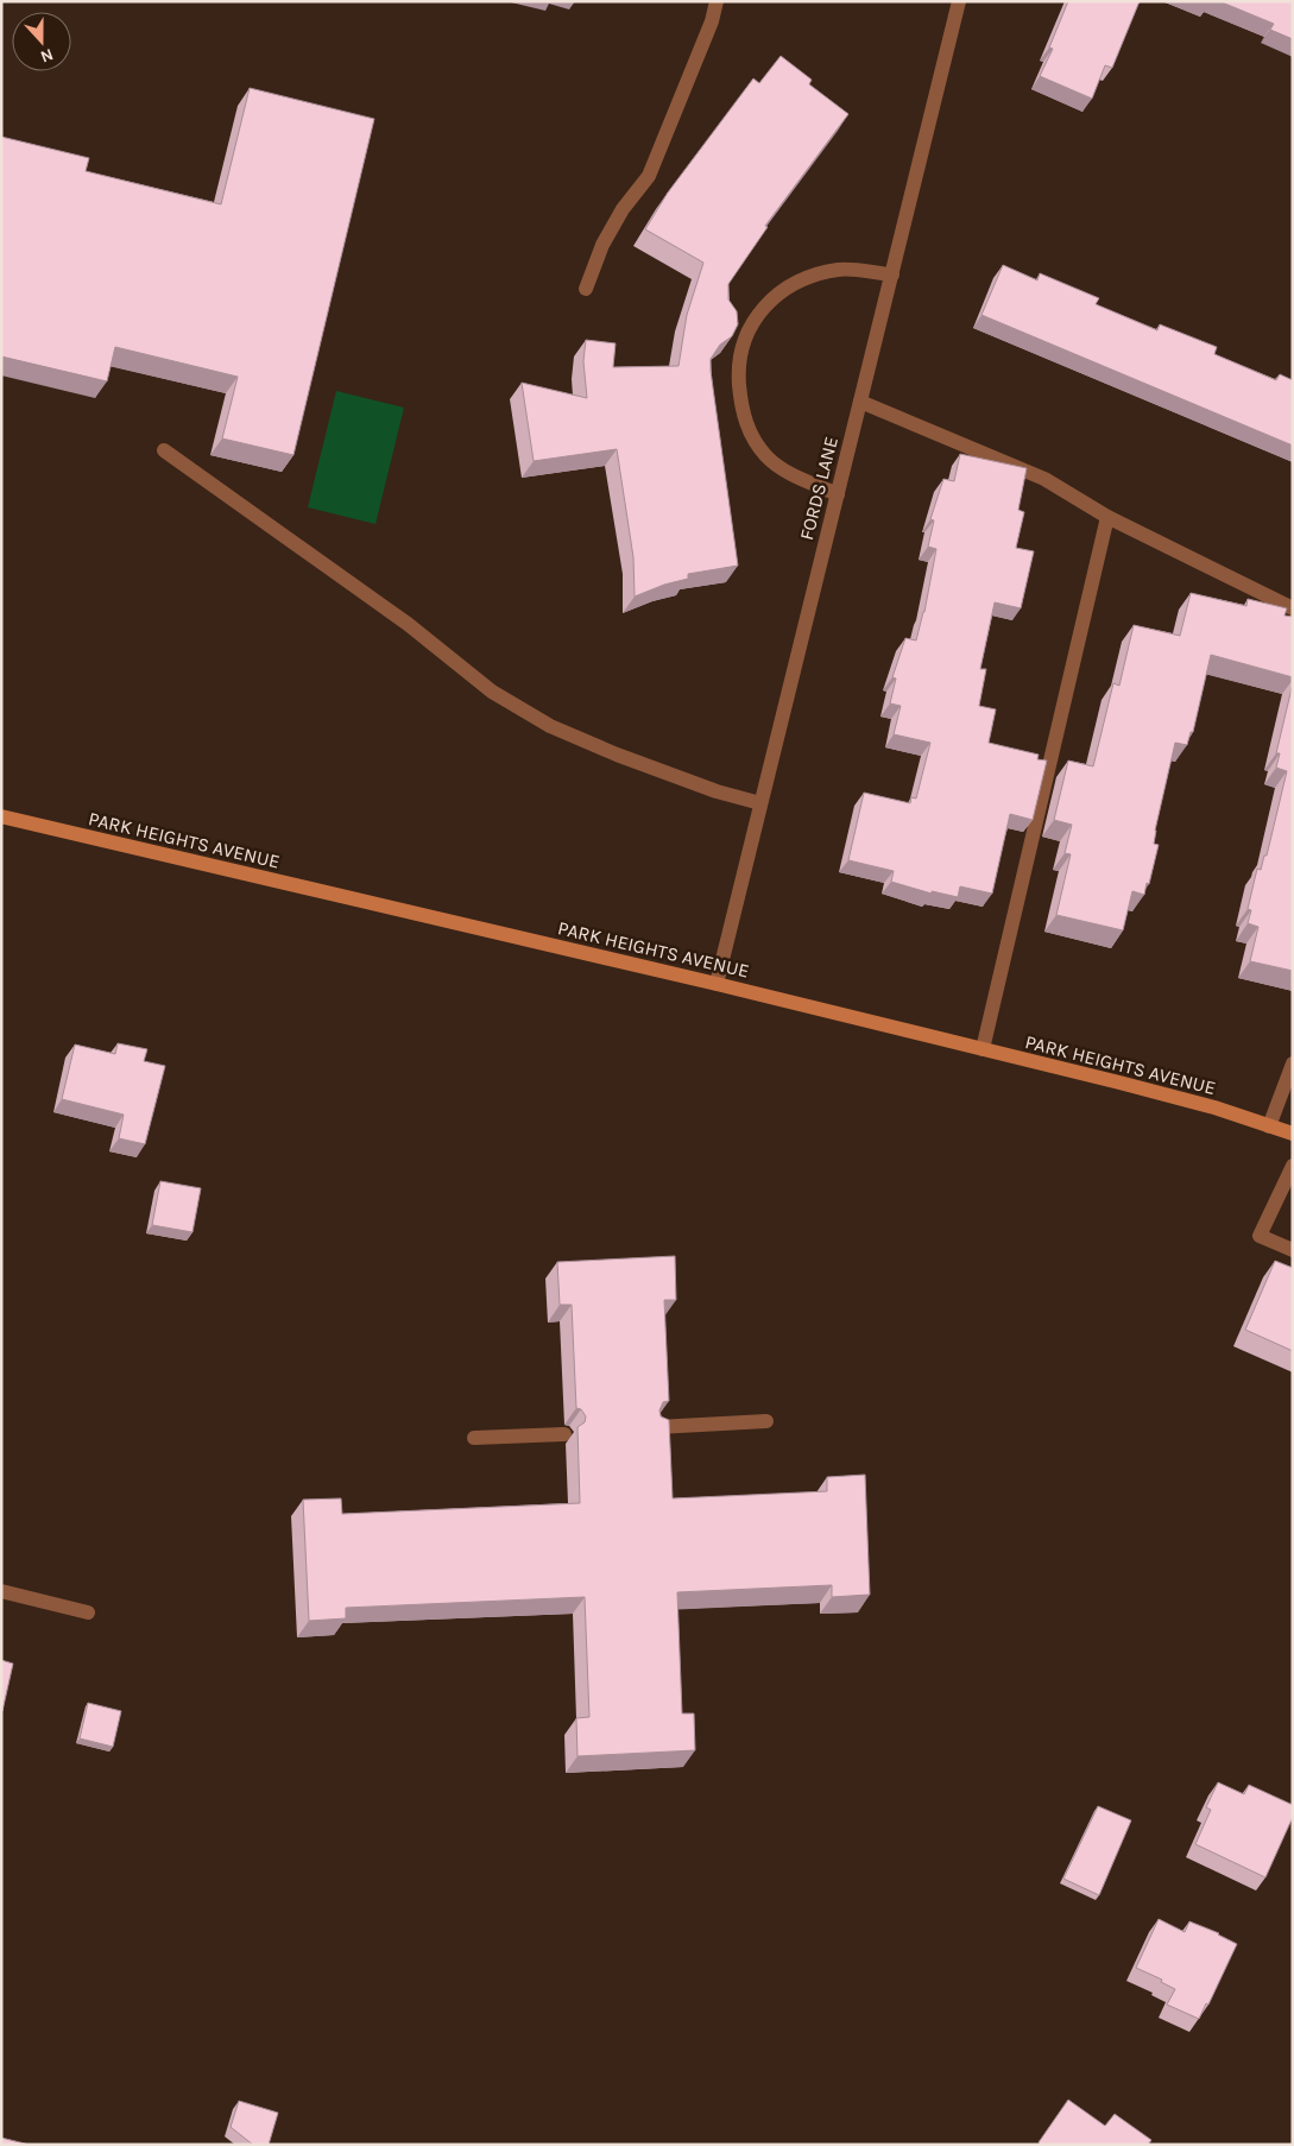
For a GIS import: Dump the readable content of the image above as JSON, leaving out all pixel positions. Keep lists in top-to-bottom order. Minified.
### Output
{"streets":{"main road":["PARK HEIGHTS AVENUE"],"street":["FORDS LANE"]},"crossings":[["FORDS LANE","PARK HEIGHTS AVENUE"]],"north":"bottom"}
